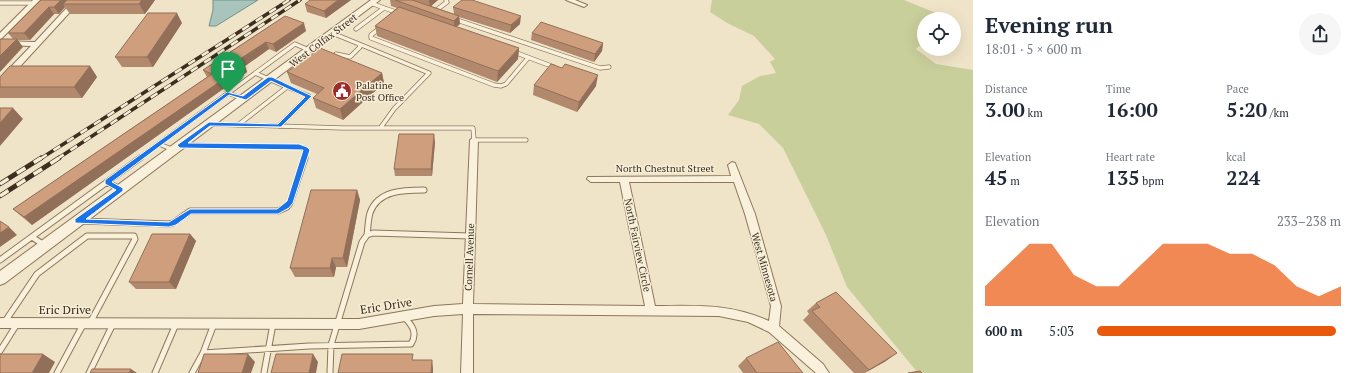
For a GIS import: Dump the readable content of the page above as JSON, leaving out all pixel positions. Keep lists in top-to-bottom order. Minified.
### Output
{"streets":{"street":["West Colfax Street","North Chestnut Street","North Fairview Circle","Cornell Avenue","West Minnesota","Eric Drive"]},"crossings":[["North Chestnut Street","North Fairview Circle"],["North Chestnut Street","West Minnesota"],["North Fairview Circle","Eric Drive"],["Cornell Avenue","Eric Drive"],["West Minnesota","Eric Drive"]],"places":{"public building":["Palatine Post Office"]},"page":{"heading":["Evening run","18:01 · 5 × 600 m"],"stats":[["Distance","3.00 km"],["Time","16:00"],["Pace","5:20 /km"],["Elevation","45 m"],["Heart rate","135 bpm"],["kcal","224"]],"chart":["Elevation","233–238 m"],"list":[{"name":"600 m","note":"5:03"}]}}
